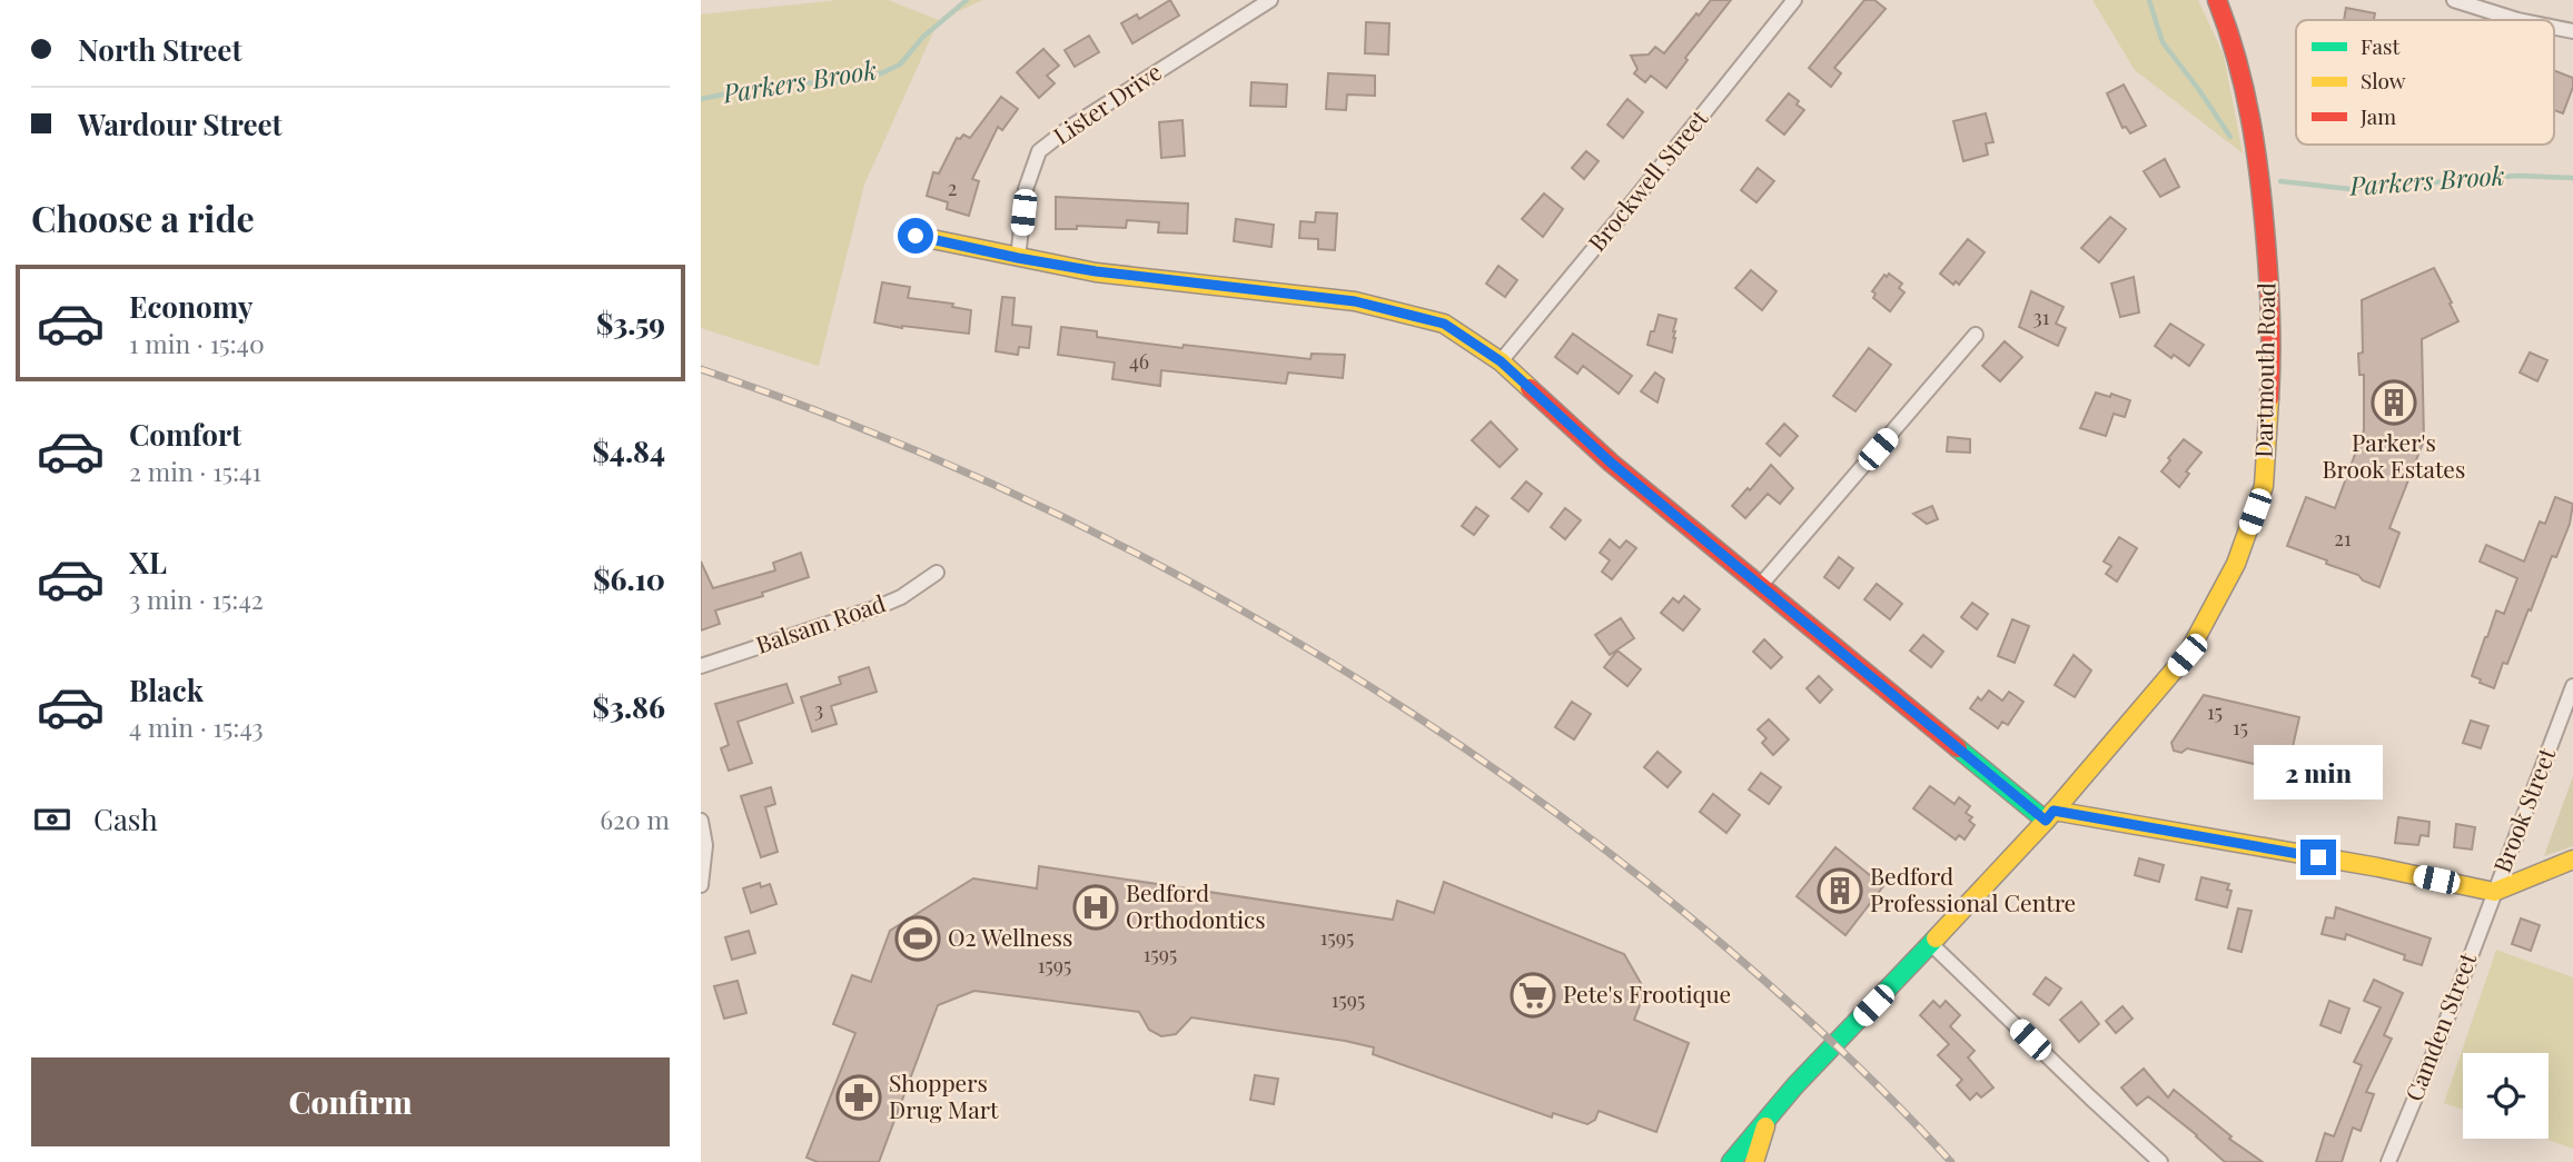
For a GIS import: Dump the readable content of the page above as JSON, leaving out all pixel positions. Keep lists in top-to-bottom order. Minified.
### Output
{"streets":{"street":["Lister Drive","Brockwell Street","Dartmouth Road","Balsam Road","Brook Street","Camden Street"]},"crossings":[["Brook Street","Camden Street"]],"water":["Parkers Brook"],"places":{"building":["Parker's Brook Estates","Bedford Professional Centre"],"hospital":["Bedford Orthodontics"],"sports":["O2 Wellness"],"supermarket":["Pete's Frootique"],"pharmacy":["Shoppers Drug Mart"]},"house_numbers":["2","31","46","21","3","15","15","1595","1595","1595","1595"],"legend":["Fast","Slow","Jam"],"page":{"banner":["North Street","Wardour Street"],"heading":"Choose a ride","list":[{"name":"Economy","note":"1 min · 15:40","value":"$3.59"},{"name":"Comfort","note":"2 min · 15:41","value":"$4.84"},{"name":"XL","note":"3 min · 15:42","value":"$6.10"},{"name":"Black","note":"4 min · 15:43","value":"$3.86"}],"bubble":"2 min","pay":["Cash","620 m"],"buttons":"Confirm"}}
